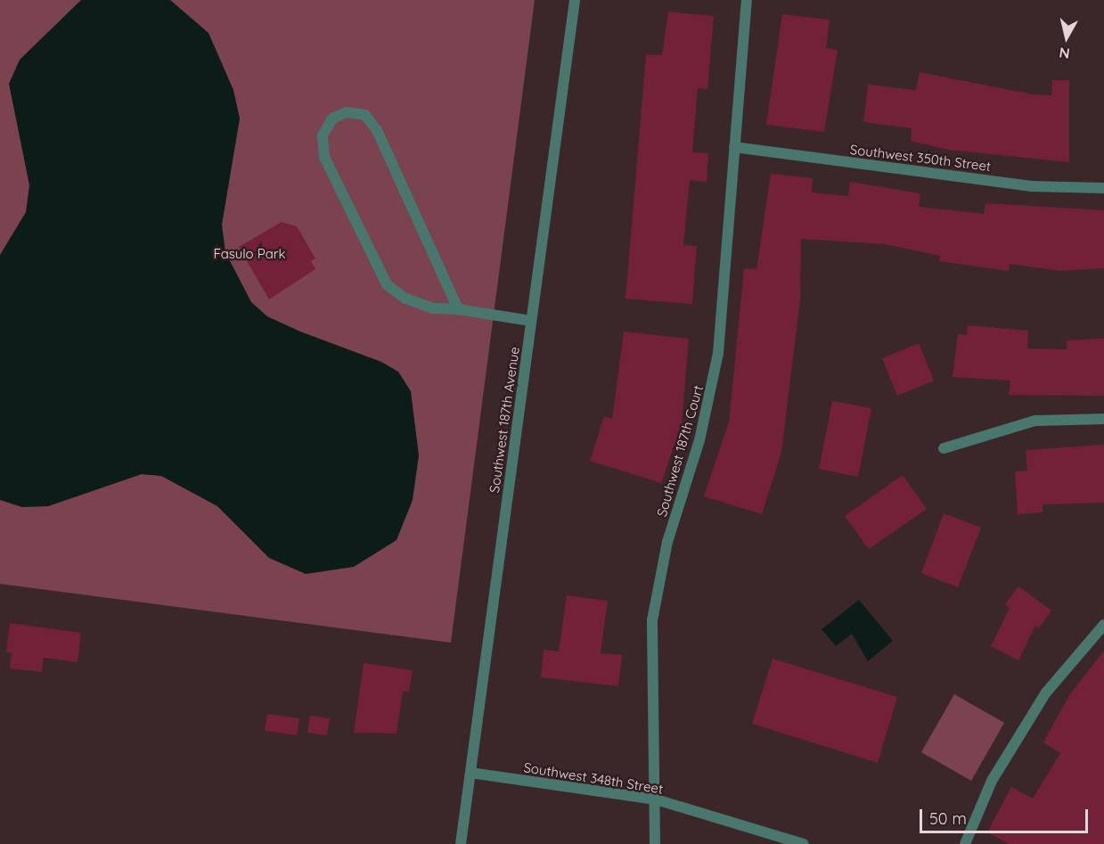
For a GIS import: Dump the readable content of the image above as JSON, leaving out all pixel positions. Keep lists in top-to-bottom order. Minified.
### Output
{"streets":{"street":["Southwest 350th Street","Southwest 187th Avenue","Southwest 187th Court","Southwest 348th Street"]},"crossings":[["Southwest 350th Street","Southwest 187th Court"],["Southwest 187th Avenue","Southwest 348th Street"],["Southwest 187th Court","Southwest 348th Street"]],"parks":["Fasulo Park"],"scale_bar":"50 m","north":"bottom"}
